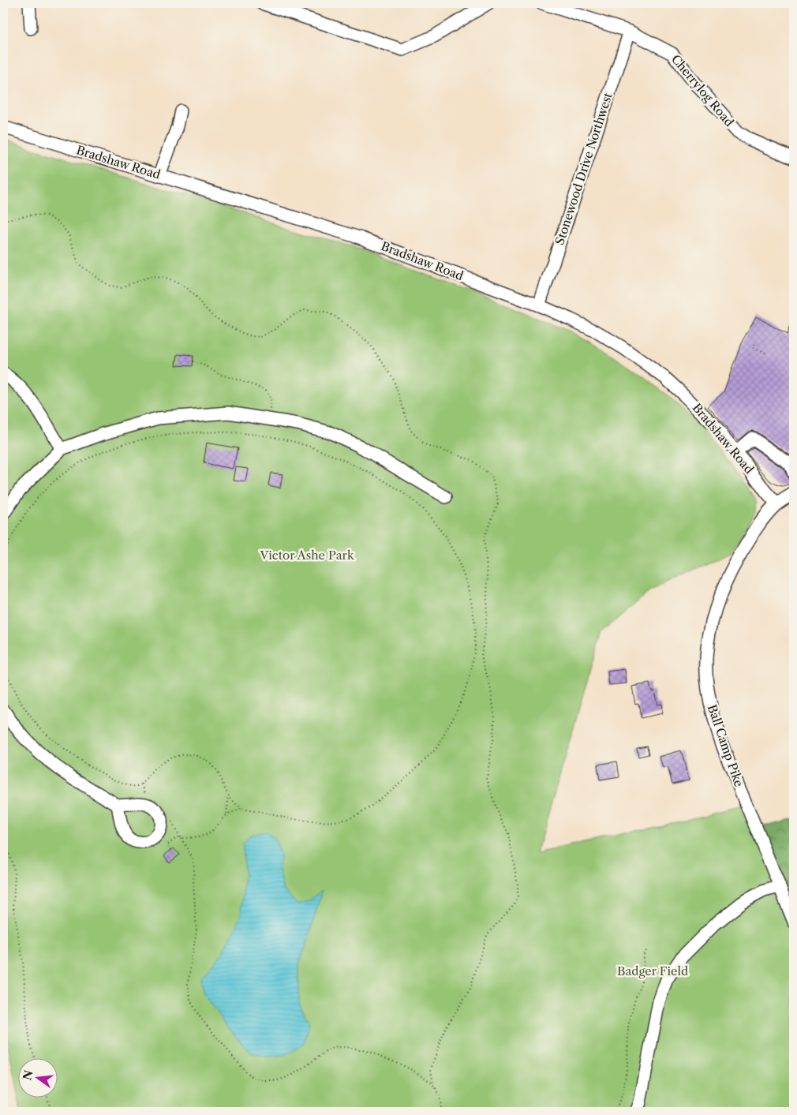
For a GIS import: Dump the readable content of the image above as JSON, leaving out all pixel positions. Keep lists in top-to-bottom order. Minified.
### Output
{"streets":{"street":["Cherrylog Road","Bradshaw Road","Stonewood Drive Northwest","Ball Camp Pike"]},"crossings":[["Cherrylog Road","Stonewood Drive Northwest"],["Bradshaw Road","Stonewood Drive Northwest"],["Bradshaw Road","Ball Camp Pike"]],"parks":["Victor Ashe Park","Badger Field"],"north":"left"}
